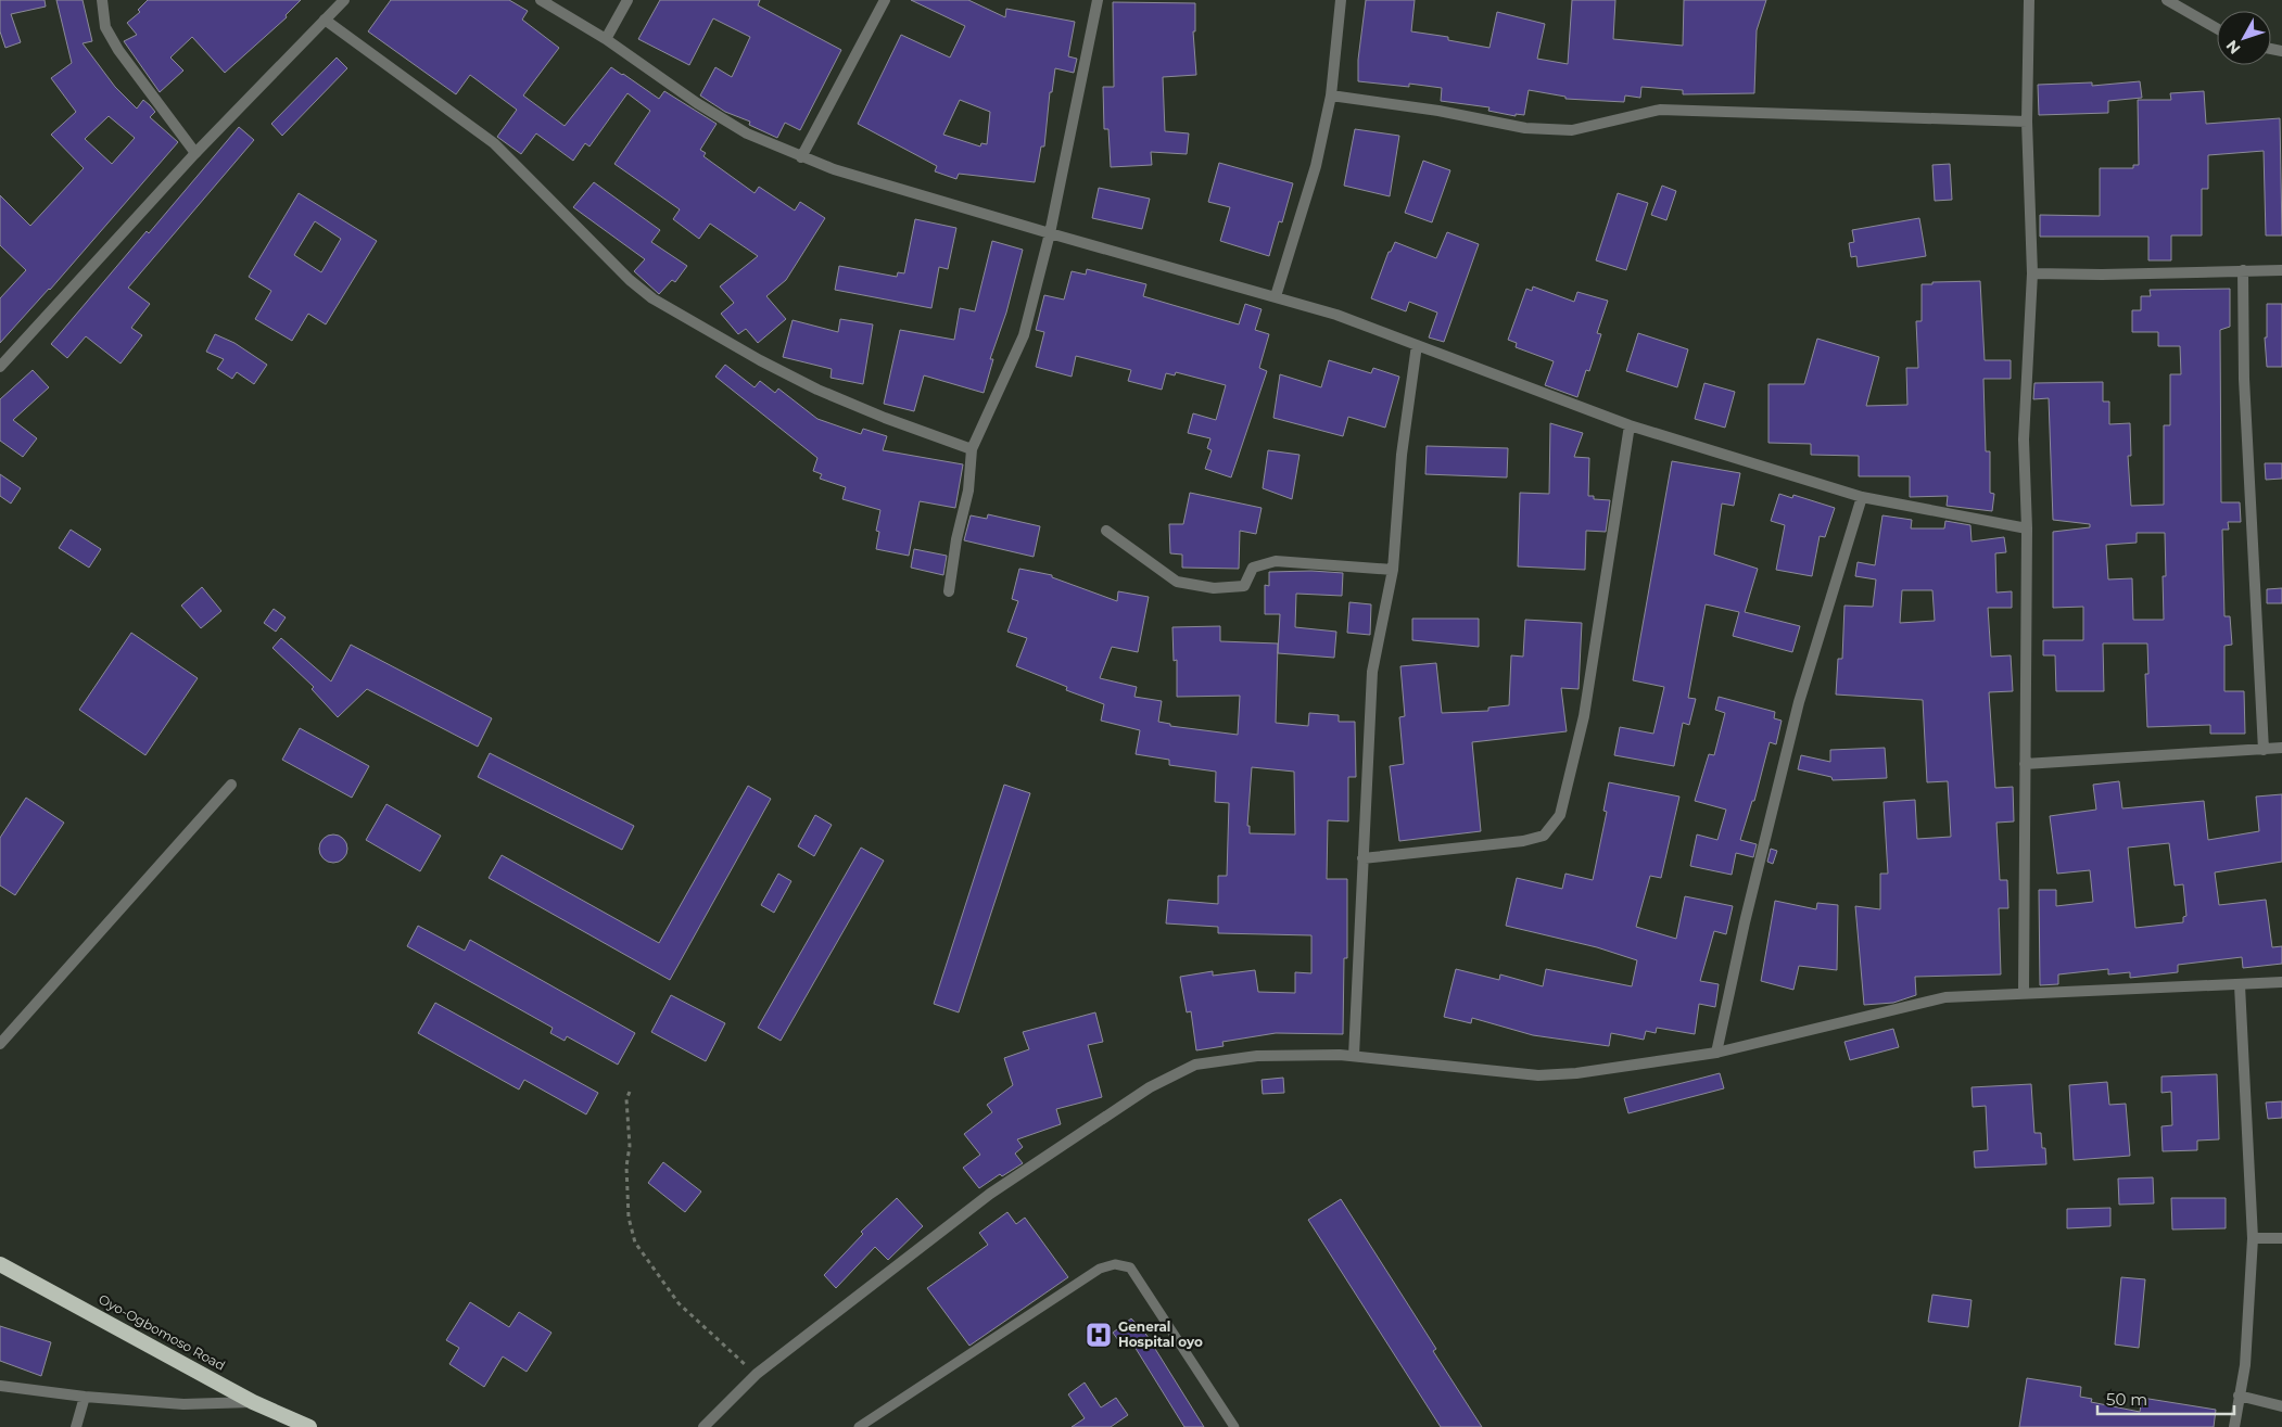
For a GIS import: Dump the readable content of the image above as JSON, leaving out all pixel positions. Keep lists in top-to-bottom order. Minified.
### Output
{"streets":{"highway":["Oyo-Ogbomoso Road"]},"places":{"hospital":["General Hospital oyo"]},"scale_bar":"50 m","north":"bottom left"}
